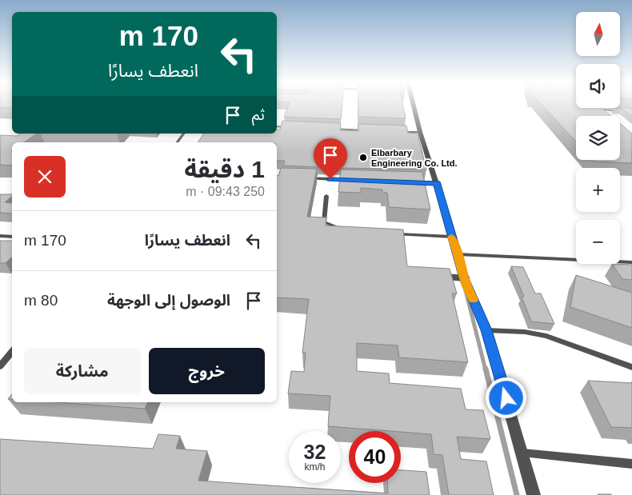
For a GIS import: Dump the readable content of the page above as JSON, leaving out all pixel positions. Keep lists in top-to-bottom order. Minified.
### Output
{"places":["Elbarbary Engineering Co. Ltd."],"north":"top","page":{"map_buttons":["+","−"],"turn":["170 m","انعطف يسارًا"],"then":"ثم","heading":["1 دقيقة","250 m · 09:43"],"list":[{"name":"انعطف يسارًا","value":"170 m"},{"name":"الوصول إلى الوجهة","value":"80 m"}],"buttons":["خروج","مشاركة"],"speed":"32 km/h","limit":"40"}}
